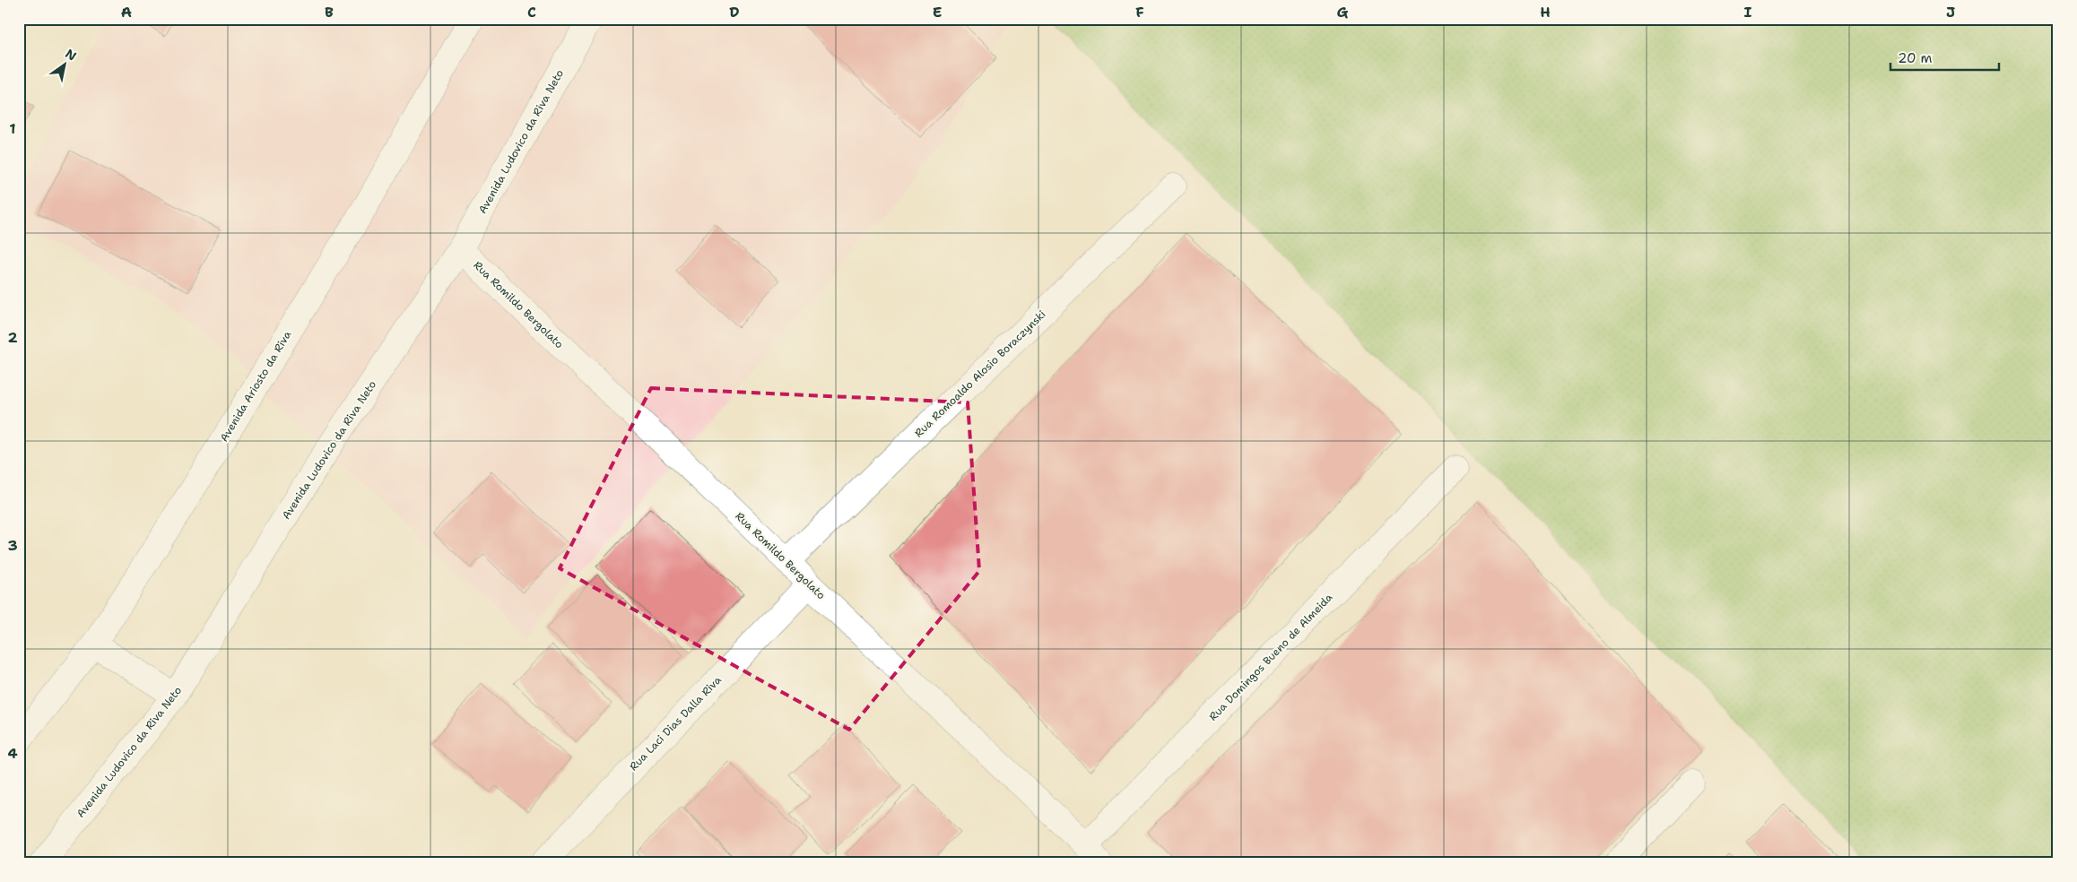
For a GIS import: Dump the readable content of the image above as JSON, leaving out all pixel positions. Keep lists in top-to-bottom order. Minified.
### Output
{"streets":{"street":["Avenida Ludovico da Riva Neto","Rua Romildo Bergolato","Rua Romoaldo Alosio Boraczynski","Avenida Ariosto da Riva","Rua Domingos Bueno de Almeida","Rua Laci Dias Dalla Riva"]},"crossings":[["Avenida Ludovico da Riva Neto","Rua Romildo Bergolato"],["Rua Romildo Bergolato","Rua Romoaldo Alosio Boraczynski"],["Rua Romildo Bergolato","Rua Domingos Bueno de Almeida"],["Rua Romildo Bergolato","Rua Laci Dias Dalla Riva"]],"scale_bar":"20 m","north":"top right","grid":{"columns":["A","B","C","D","E","F","G","H","I","J"],"rows":["1","2","3","4"]}}
